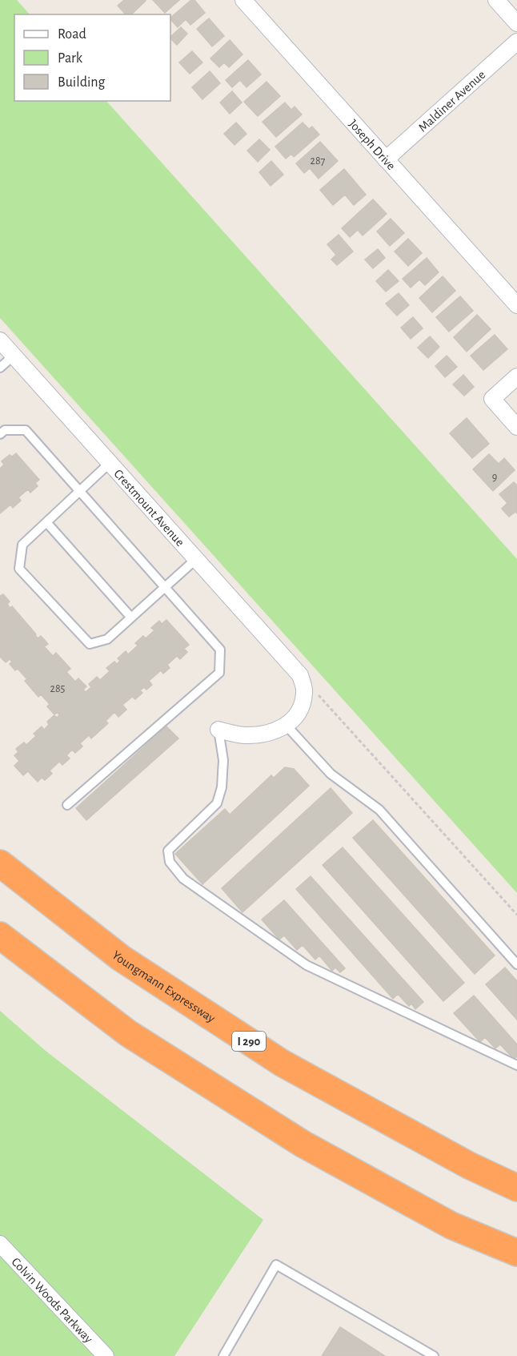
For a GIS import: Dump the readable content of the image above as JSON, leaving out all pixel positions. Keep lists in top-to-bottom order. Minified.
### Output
{"streets":{"highway":["Youngmann Expressway","I 290"],"street":["Maldiner Avenue","Joseph Drive","Crestmount Avenue","Colvin Woods Parkway"]},"crossings":[["Maldiner Avenue","Joseph Drive"]],"house_numbers":["287","9","285"],"legend":["Road","Park","Building"]}
